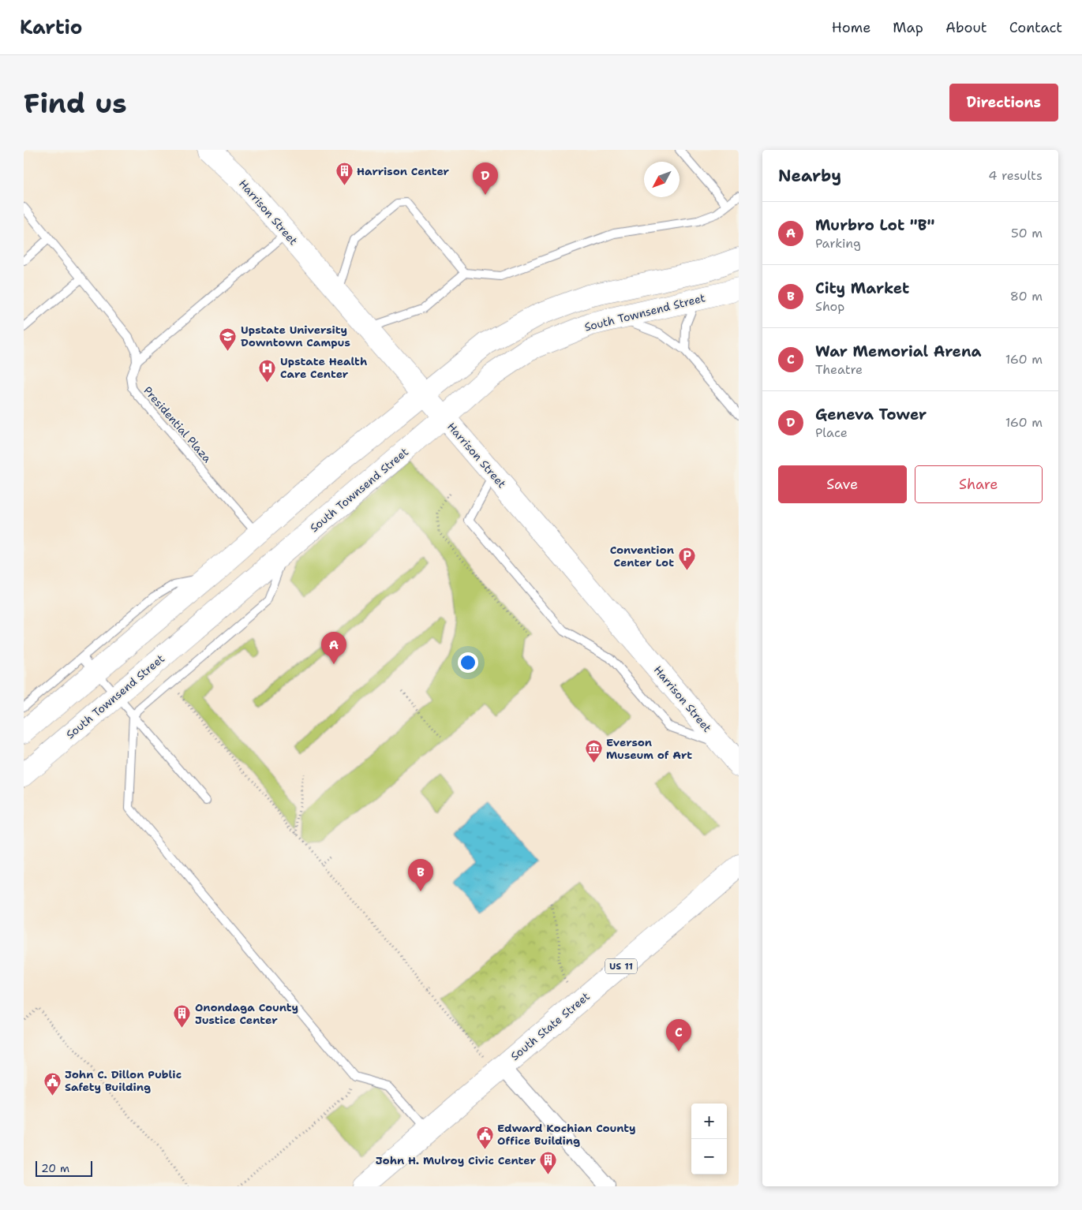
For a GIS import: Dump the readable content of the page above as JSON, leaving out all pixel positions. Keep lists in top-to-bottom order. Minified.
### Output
{"streets":{"street":["Harrison Street","South Townsend Street","US 11","South State Street"],"lane":["Presidential Plaza"]},"crossings":[["Harrison Street","South Townsend Street"]],"places":{"building":["Harrison Center","Onondaga County Justice Center","John H. Mulroy Civic Center"],"school or university":["Upstate University Downtown Campus"],"hospital":["Upstate Health Care Center"],"parking":["Convention Center Lot"],"museum":["Everson Museum of Art"],"public building":["John C. Dillon Public Safety Building","Edward Kochian County Office Building"]},"scale_bar":"20 m","north":"bottom left","page":{"header":"Kartio","nav":["Home","Map","About","Contact"],"buttons":["Directions",["Save","Share"]],"title":"Find us","heading":["Nearby","4 results"],"pins":["D","A","B","C"],"list":[{"mark":"A","name":"Murbro Lot \"B\"","note":"Parking","value":"50 m"},{"mark":"B","name":"City Market","note":"Shop","value":"80 m"},{"mark":"C","name":"War Memorial Arena","note":"Theatre","value":"160 m"},{"mark":"D","name":"Geneva Tower","note":"Place","value":"160 m"}],"map_buttons":["+","−"],"scale":"20 m"}}
